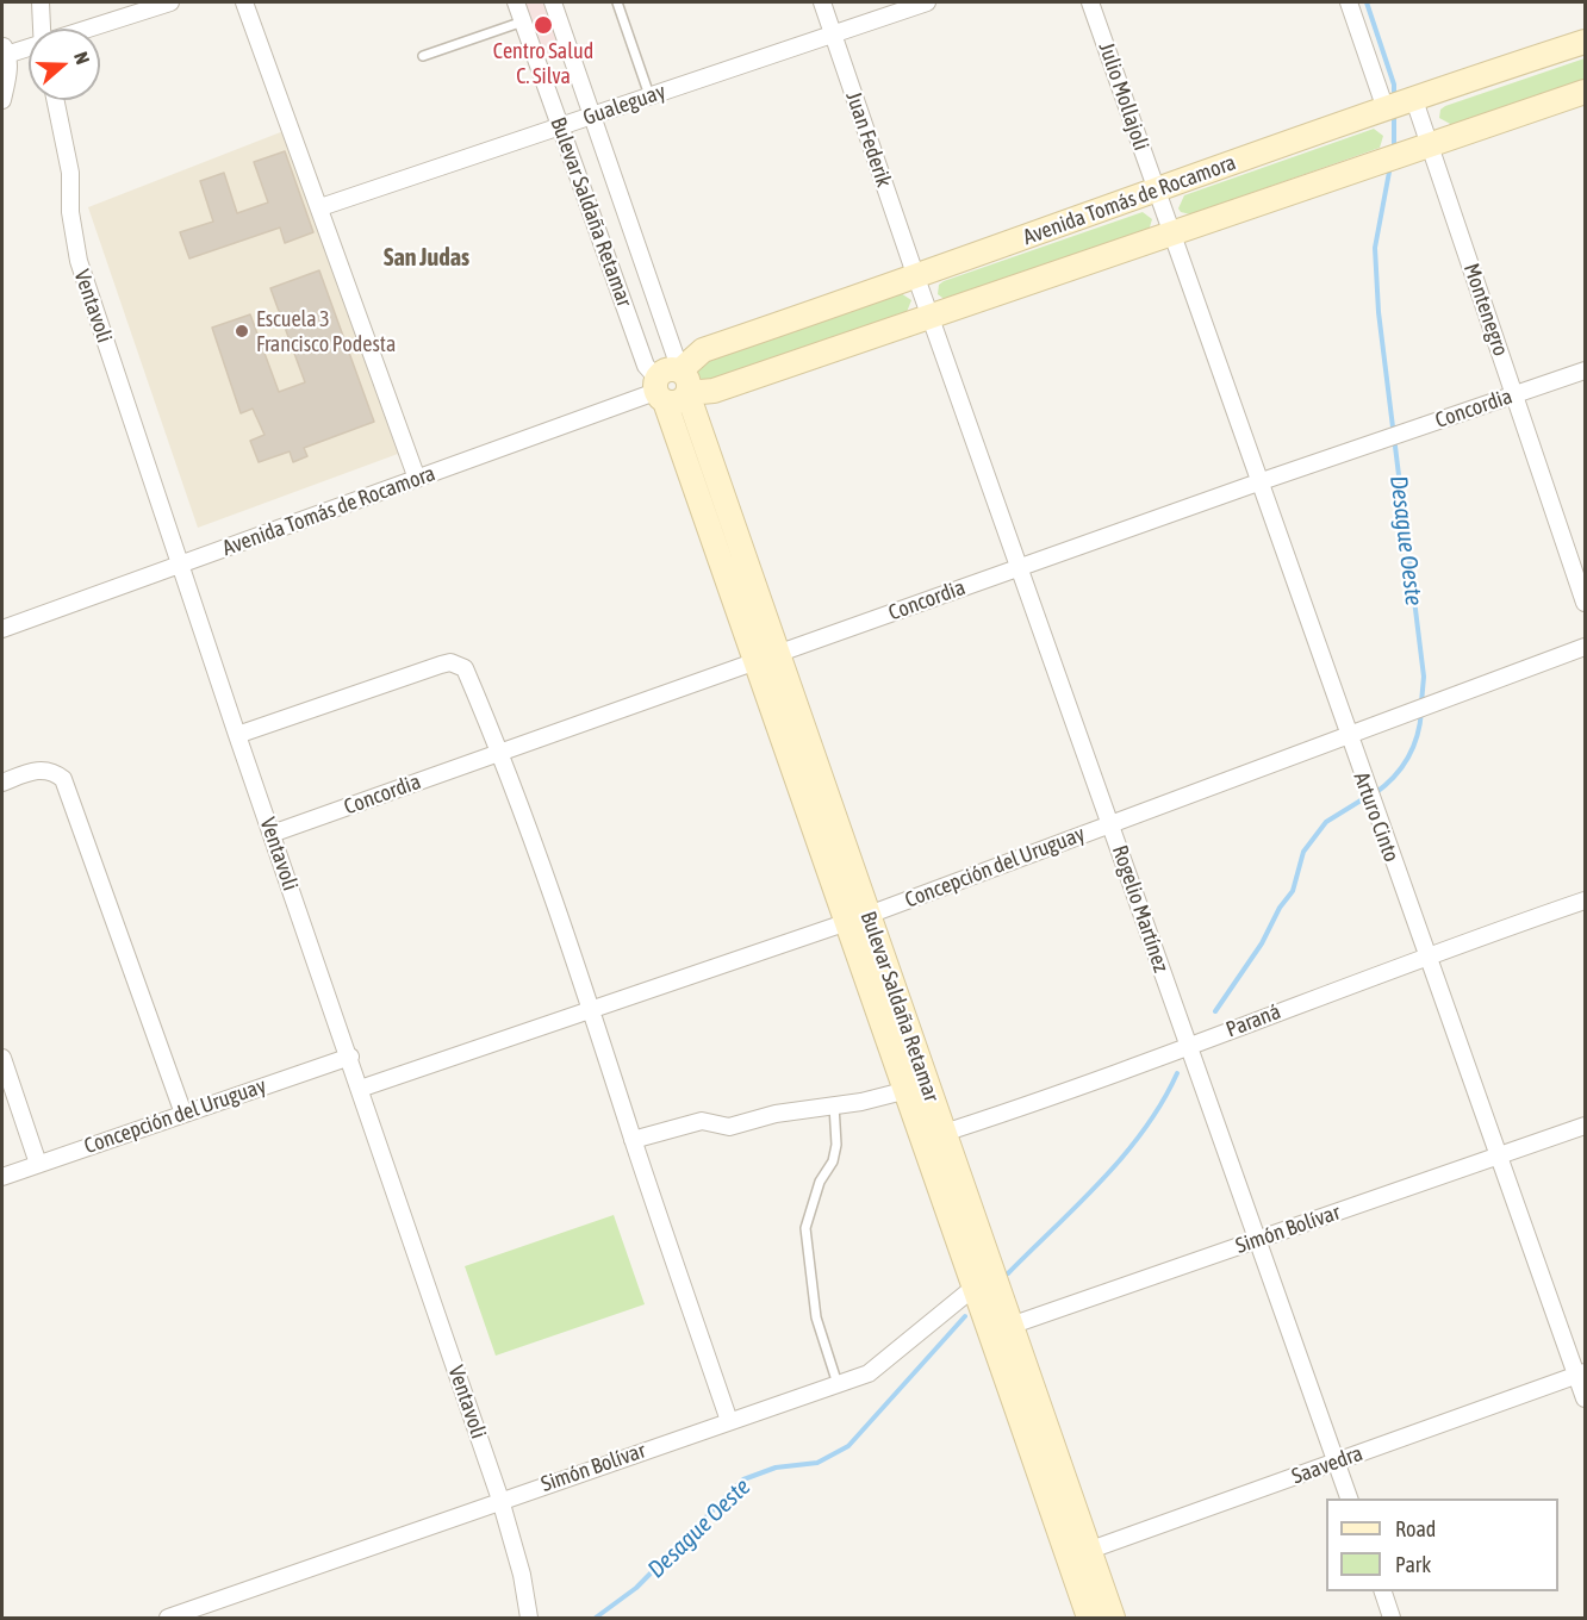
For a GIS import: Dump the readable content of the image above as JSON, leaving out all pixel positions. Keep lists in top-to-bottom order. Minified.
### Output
{"streets":{"street":["Julio Mollajoli","Gualeguay","Juan Federik","Avenida Tomás de Rocamora","Bulevar Saldaña Retamar","Ventavoli","Montenegro","Concordia","Arturo Cinto","Concepción del Uruguay","Rogelio Martínez","Paraná","Simón Bolívar","Saavedra"]},"crossings":[["Julio Mollajoli","Avenida Tomás de Rocamora"],["Julio Mollajoli","Arturo Cinto"],["Gualeguay","Juan Federik"],["Gualeguay","Bulevar Saldaña Retamar"],["Juan Federik","Avenida Tomás de Rocamora"],["Juan Federik","Rogelio Martínez"],["Avenida Tomás de Rocamora","Bulevar Saldaña Retamar"],["Avenida Tomás de Rocamora","Ventavoli"],["Avenida Tomás de Rocamora","Montenegro"],["Avenida Tomás de Rocamora","Arturo Cinto"],["Avenida Tomás de Rocamora","Rogelio Martínez"],["Bulevar Saldaña Retamar","Concordia"],["Bulevar Saldaña Retamar","Concepción del Uruguay"],["Bulevar Saldaña Retamar","Paraná"],["Bulevar Saldaña Retamar","Simón Bolívar"],["Bulevar Saldaña Retamar","Saavedra"],["Ventavoli","Concordia"],["Ventavoli","Concepción del Uruguay"],["Ventavoli","Simón Bolívar"],["Montenegro","Concordia"],["Concordia","Arturo Cinto"],["Concordia","Rogelio Martínez"],["Arturo Cinto","Concepción del Uruguay"],["Arturo Cinto","Paraná"],["Arturo Cinto","Simón Bolívar"],["Arturo Cinto","Saavedra"],["Concepción del Uruguay","Rogelio Martínez"],["Rogelio Martínez","Paraná"],["Rogelio Martínez","Simón Bolívar"],["Rogelio Martínez","Saavedra"]],"districts":["San Judas"],"water":["Desague Oeste"],"places":["Centro Salud C. Silva","Escuela 3 Francisco Podesta"],"legend":["Road","Park"],"north":"right"}
